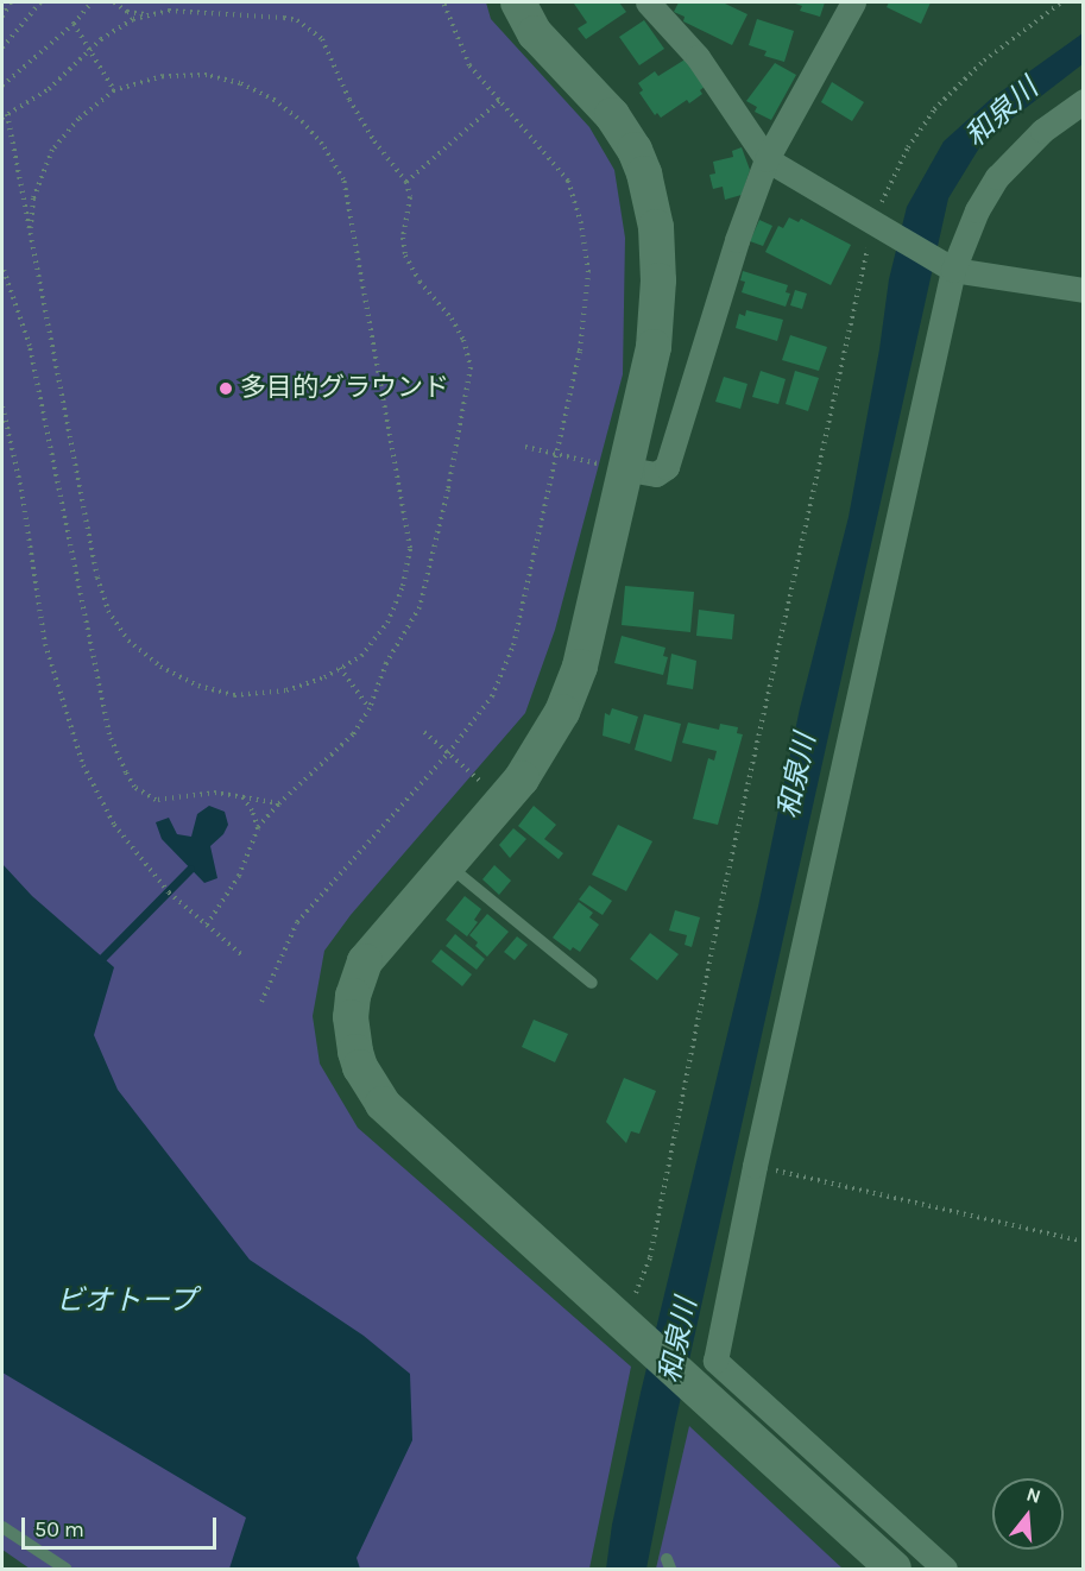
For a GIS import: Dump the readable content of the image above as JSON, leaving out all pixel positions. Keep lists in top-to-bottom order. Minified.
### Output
{"water":["和泉川","ビオトープ"],"places":["多目的グラウンド"],"scale_bar":"50 m","north":"top"}
